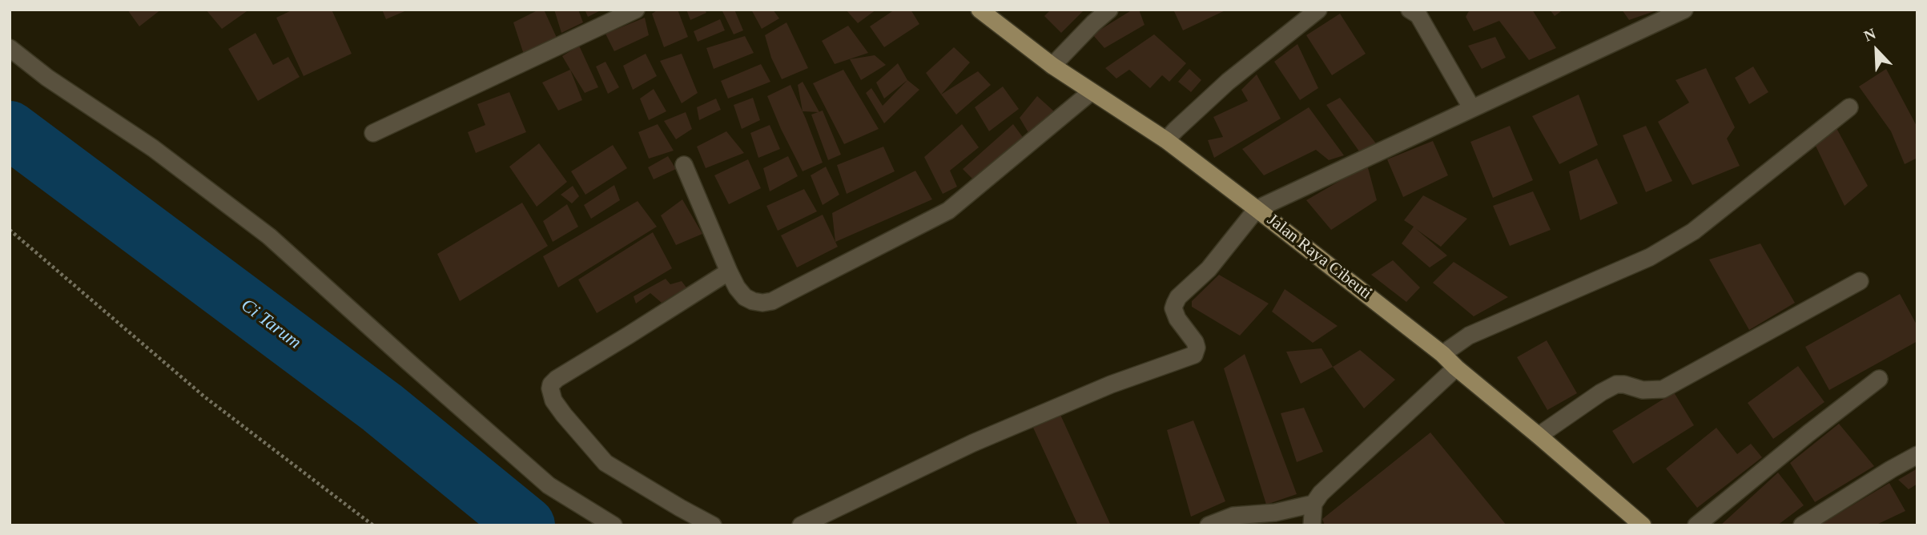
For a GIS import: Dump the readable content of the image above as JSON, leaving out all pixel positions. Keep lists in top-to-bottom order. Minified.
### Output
{"streets":{"main road":["Jalan Raya Cibeuti"]},"water":["Ci Tarum"],"north":"top left"}
